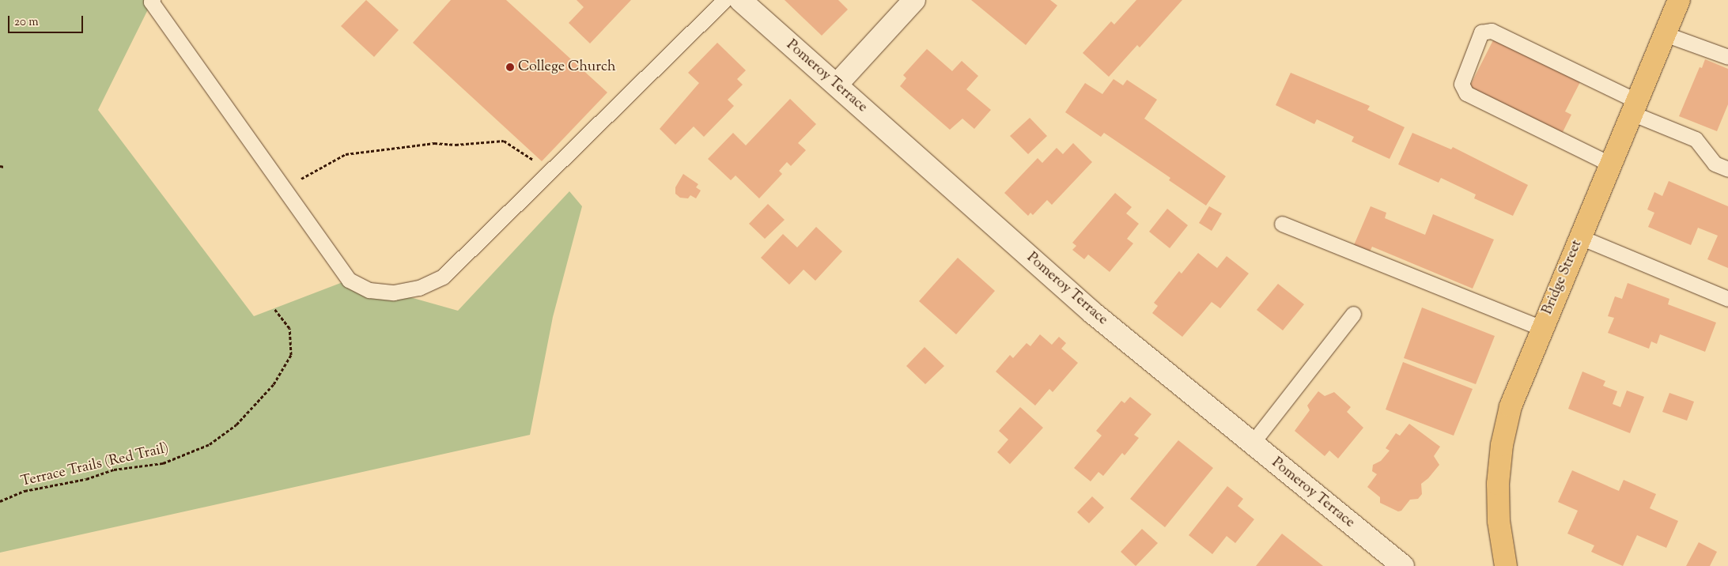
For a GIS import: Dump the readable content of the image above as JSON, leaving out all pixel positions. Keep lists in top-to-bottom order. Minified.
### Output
{"streets":{"highway":["Bridge Street"],"street":["Pomeroy Terrace"],"path":["Terrace Trails (Red Trail)"]},"places":["College Church"],"scale_bar":"20 m"}
